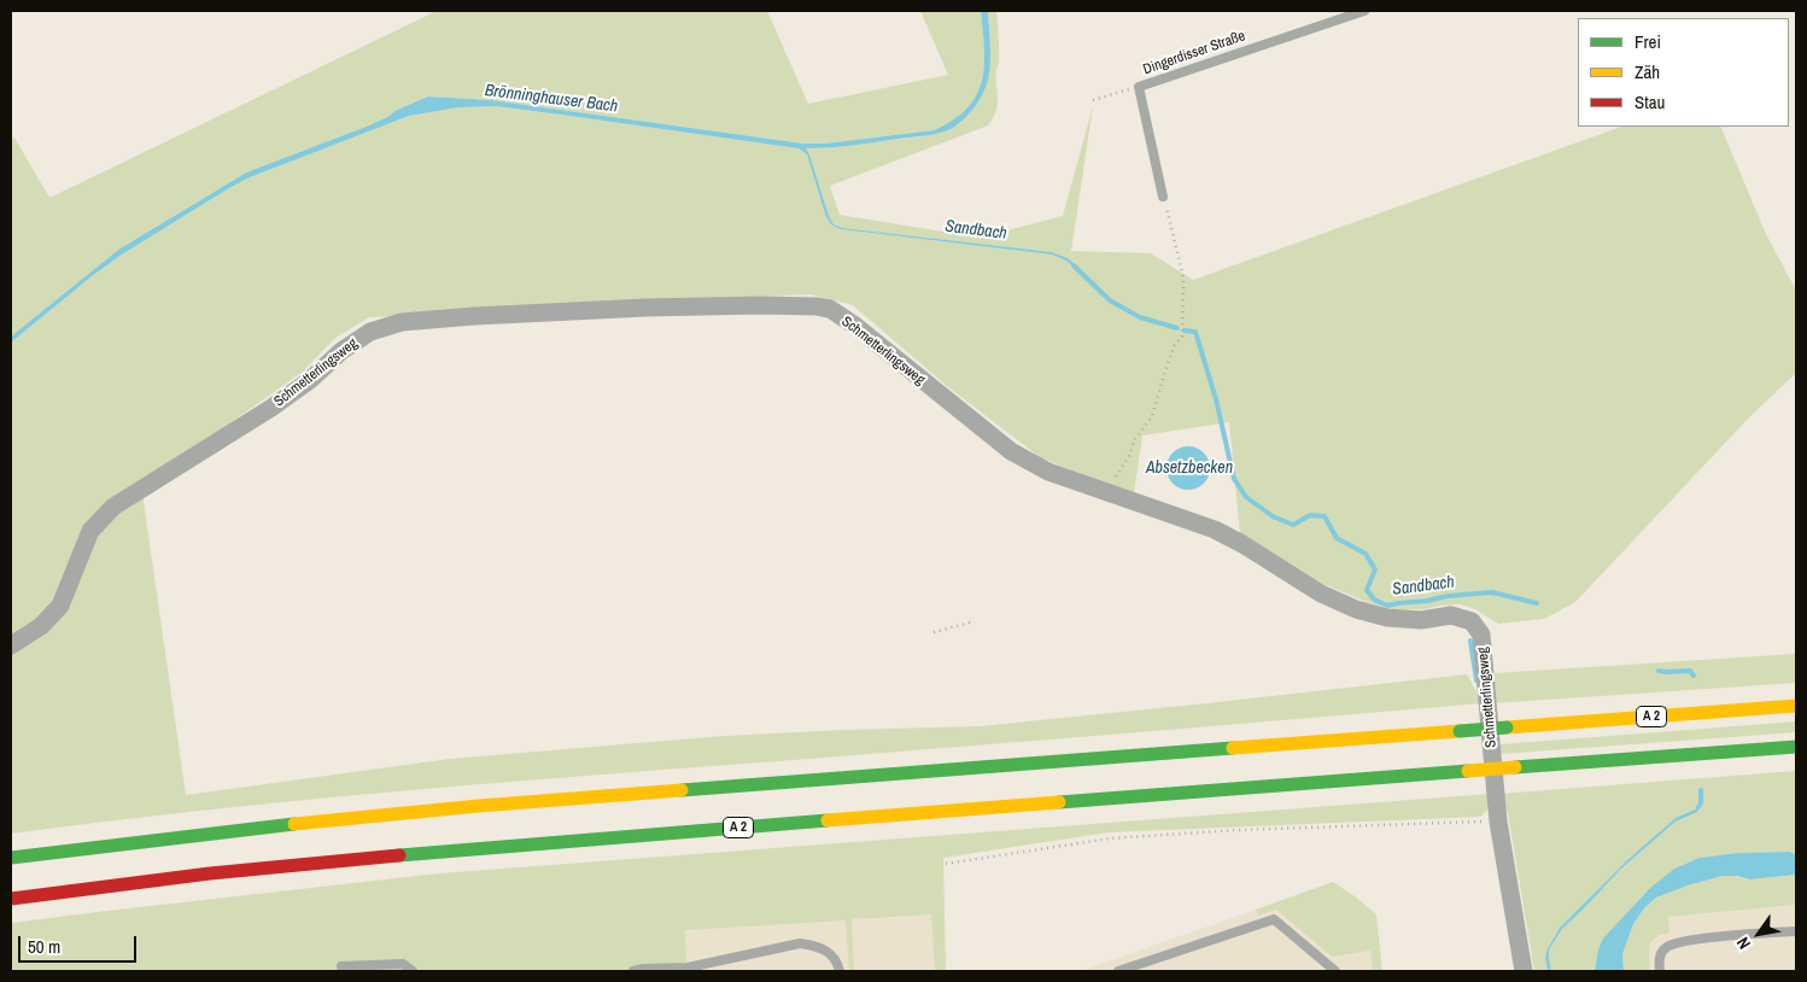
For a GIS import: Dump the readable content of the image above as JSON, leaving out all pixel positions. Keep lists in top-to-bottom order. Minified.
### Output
{"streets":{"highway":["A 2"],"street":["Schmetterlingsweg"],"lane":["Dingerdisser Straße"]},"water":["Brönninghauser Bach","Sandbach","Absetzbecken"],"legend":["Frei","Zäh","Stau"],"scale_bar":"50 m","north":"bottom left"}
